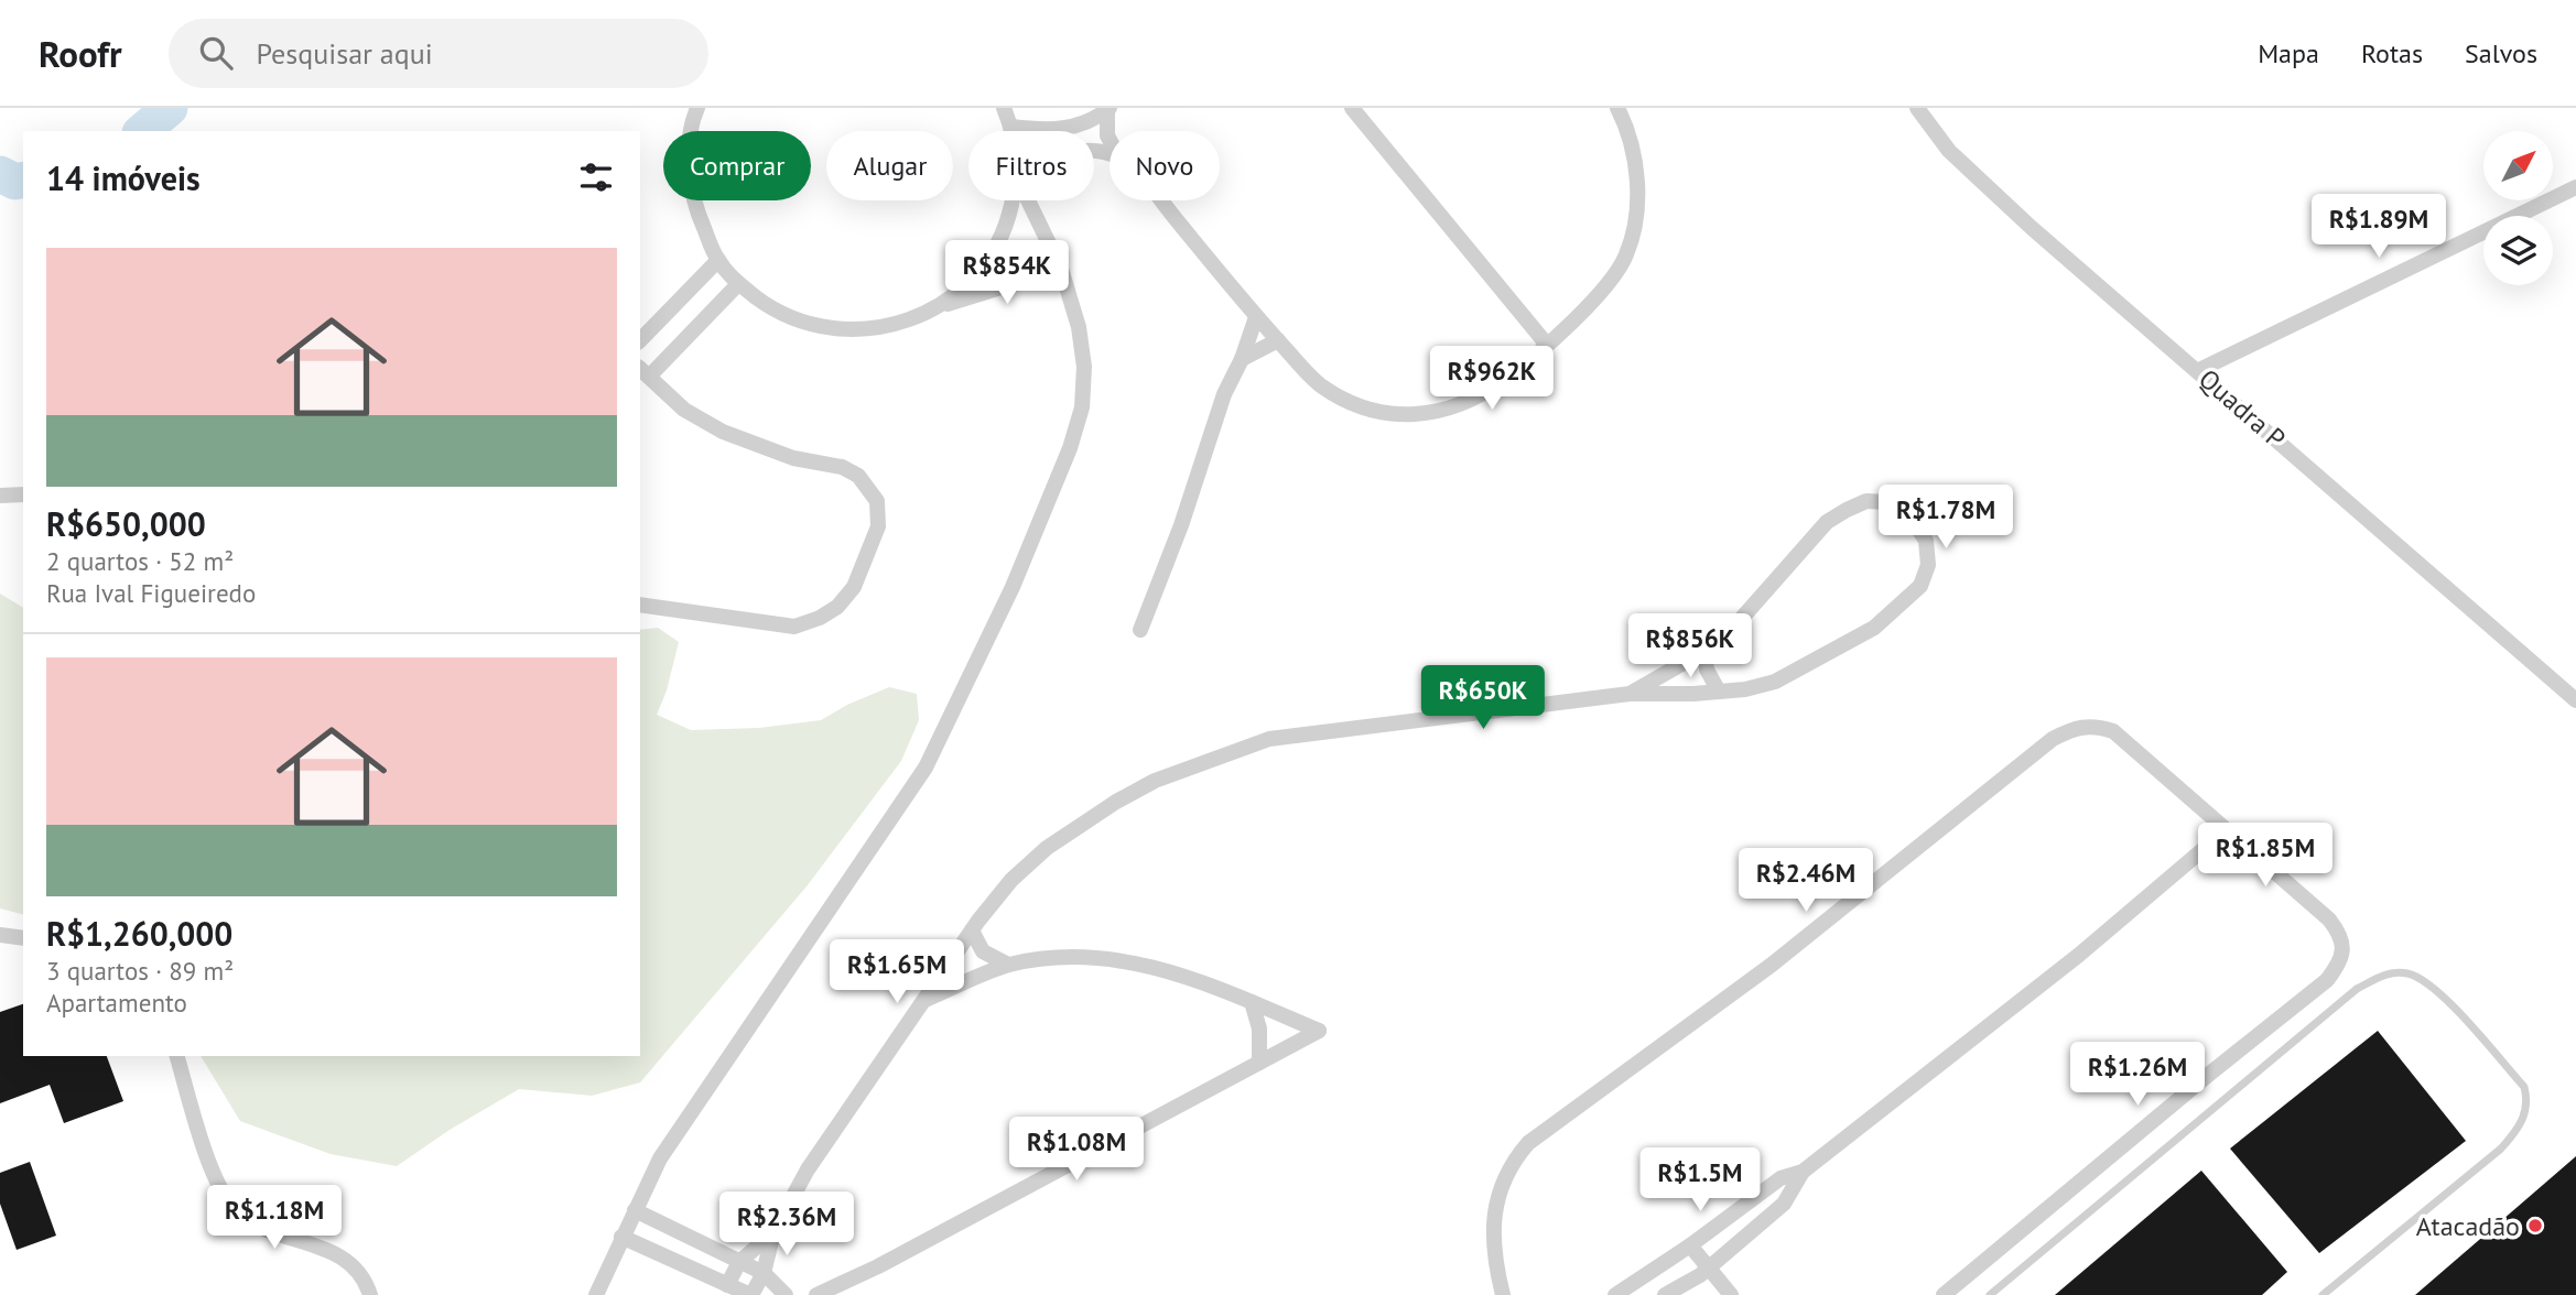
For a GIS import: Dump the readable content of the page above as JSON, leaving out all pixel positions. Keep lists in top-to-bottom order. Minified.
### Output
{"streets":{"street":["Quadra P"]},"places":["Atacadão"],"north":"top right","page":{"header":"Roofr","search":"Pesquisar aqui","nav":["Mapa","Rotas","Salvos"],"chip":["Comprar","Alugar","Filtros","Novo"],"heading":"14 imóveis","price":["R$1.89M","R$854K","R$962K","R$1.78M","R$856K","R$650K","R$1.85M","R$2.46M","R$1.65M","R$1.26M","R$1.08M","R$1.5M","R$1.18M","R$2.36M"],"list":[{"name":"R$650,000","note":"2 quartos · 52 m² · Rua Ival Figueiredo"},{"name":"R$1,260,000","note":"3 quartos · 89 m² · Apartamento"}]}}
